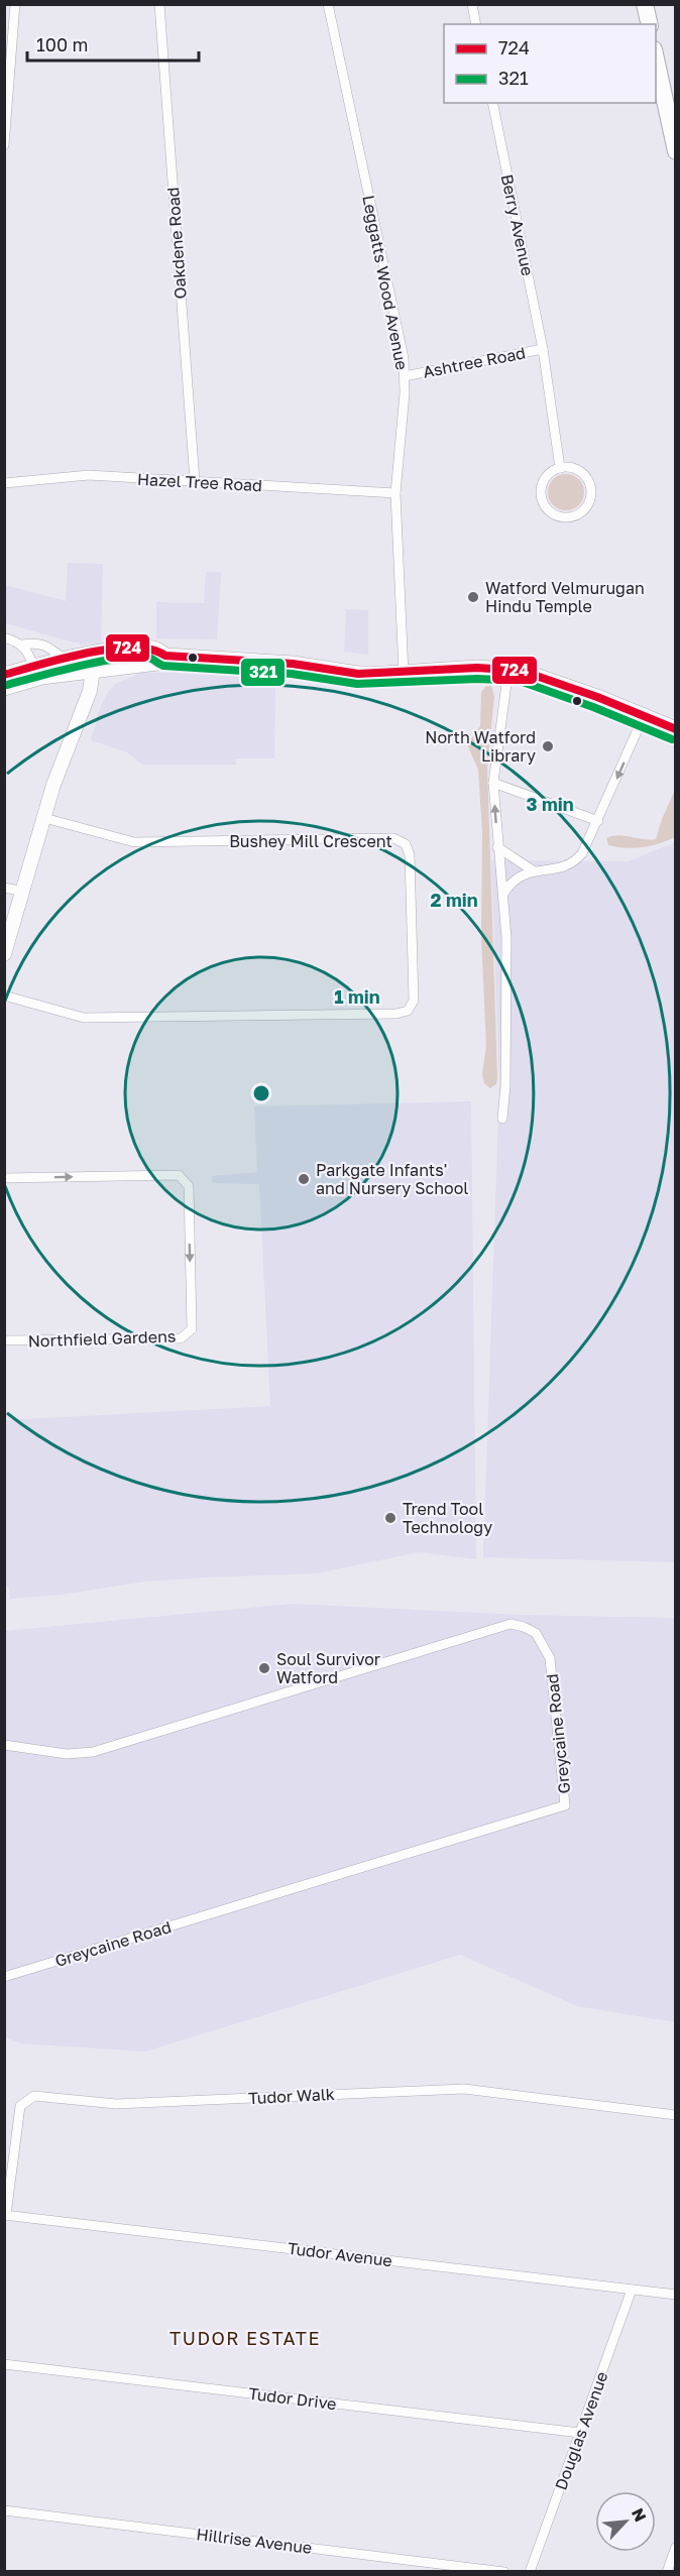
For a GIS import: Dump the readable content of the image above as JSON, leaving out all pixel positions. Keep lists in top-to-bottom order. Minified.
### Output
{"streets":{"street":["Berry Avenue","Oakdene Road","Leggatts Wood Avenue","Ashtree Road","Hazel Tree Road","Bushey Mill Crescent","Northfield Gardens","Greycaine Road","Tudor Walk","Tudor Avenue","Tudor Drive","Douglas Avenue","Hillrise Avenue"]},"crossings":[["Berry Avenue","Ashtree Road"],["Oakdene Road","Hazel Tree Road"],["Leggatts Wood Avenue","Ashtree Road"],["Leggatts Wood Avenue","Hazel Tree Road"],["Tudor Walk","Tudor Avenue"],["Tudor Avenue","Douglas Avenue"],["Tudor Drive","Douglas Avenue"]],"districts":["TUDOR ESTATE"],"places":["Watford Velmurugan Hindu Temple","North Watford Library","Parkgate Infants' and Nursery School","Trend Tool Technology","Soul Survivor Watford"],"lines":["transit line 724","transit line 321"],"legend":["724","321"],"scale_bar":"100 m","north":"top right","rings":["3 min","2 min","1 min"]}
